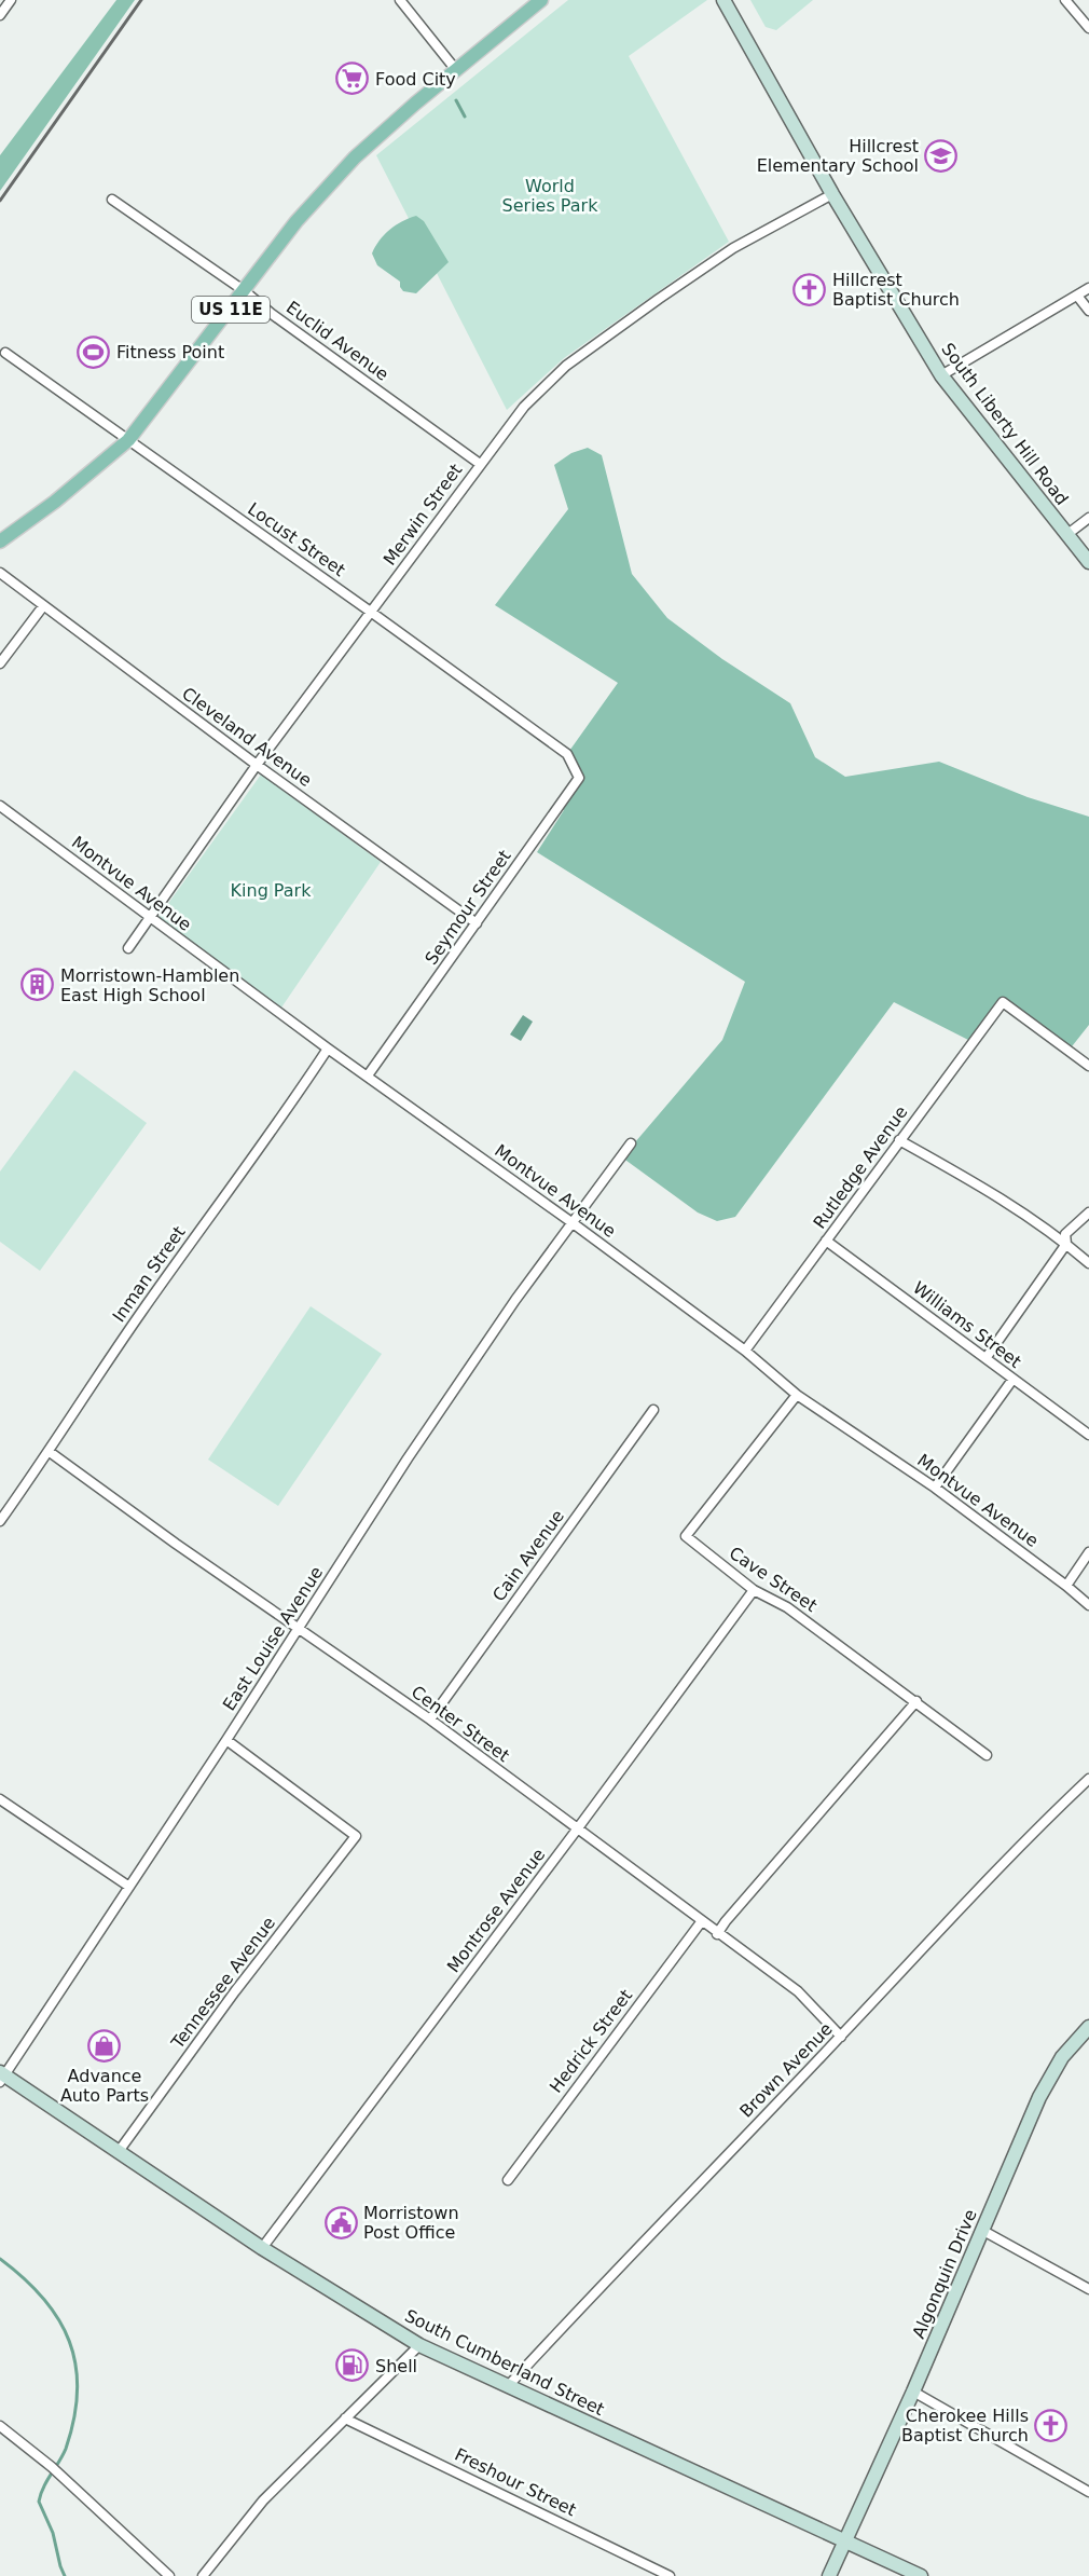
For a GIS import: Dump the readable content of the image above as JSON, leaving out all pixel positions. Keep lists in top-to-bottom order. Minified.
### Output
{"streets":{"main road":["US 11E"],"street":["Euclid Avenue","South Liberty Hill Road","Merwin Street","Locust Street","Cleveland Avenue","Montvue Avenue","Seymour Street","Rutledge Avenue","Inman Street","Williams Street","Cain Avenue","Cave Street","East Louise Avenue","Center Street","Montrose Avenue","Tennessee Avenue","Hedrick Street","Brown Avenue","Algonquin Drive","South Cumberland Street","Freshour Street"]},"crossings":[["US 11E","Euclid Avenue"],["US 11E","Locust Street"],["Euclid Avenue","Merwin Street"],["South Liberty Hill Road","Merwin Street"],["Merwin Street","Locust Street"],["Merwin Street","Cleveland Avenue"],["Merwin Street","Montvue Avenue"],["Locust Street","Seymour Street"],["Cleveland Avenue","Seymour Street"],["Montvue Avenue","Seymour Street"],["Montvue Avenue","Rutledge Avenue"],["Montvue Avenue","Inman Street"],["Montvue Avenue","Cave Street"],["Montvue Avenue","East Louise Avenue"],["Rutledge Avenue","Williams Street"],["Inman Street","Center Street"],["Cain Avenue","Center Street"],["Cave Street","Montrose Avenue"],["East Louise Avenue","Center Street"],["East Louise Avenue","Tennessee Avenue"],["East Louise Avenue","South Cumberland Street"],["Center Street","Montrose Avenue"],["Center Street","Hedrick Street"],["Center Street","Brown Avenue"],["Montrose Avenue","South Cumberland Street"],["Tennessee Avenue","South Cumberland Street"],["Brown Avenue","South Cumberland Street"],["Algonquin Drive","South Cumberland Street"]],"parks":["World Series Park","King Park"],"places":{"supermarket":["Food City"],"school or university":["Hillcrest Elementary School"],"church":["Hillcrest Baptist Church","Cherokee Hills Baptist Church"],"sports":["Fitness Point"],"building":["Morristown-Hamblen East High School"],"shop":["Advance Auto Parts"],"public building":["Morristown Post Office"],"fuel station":["Shell"]}}
